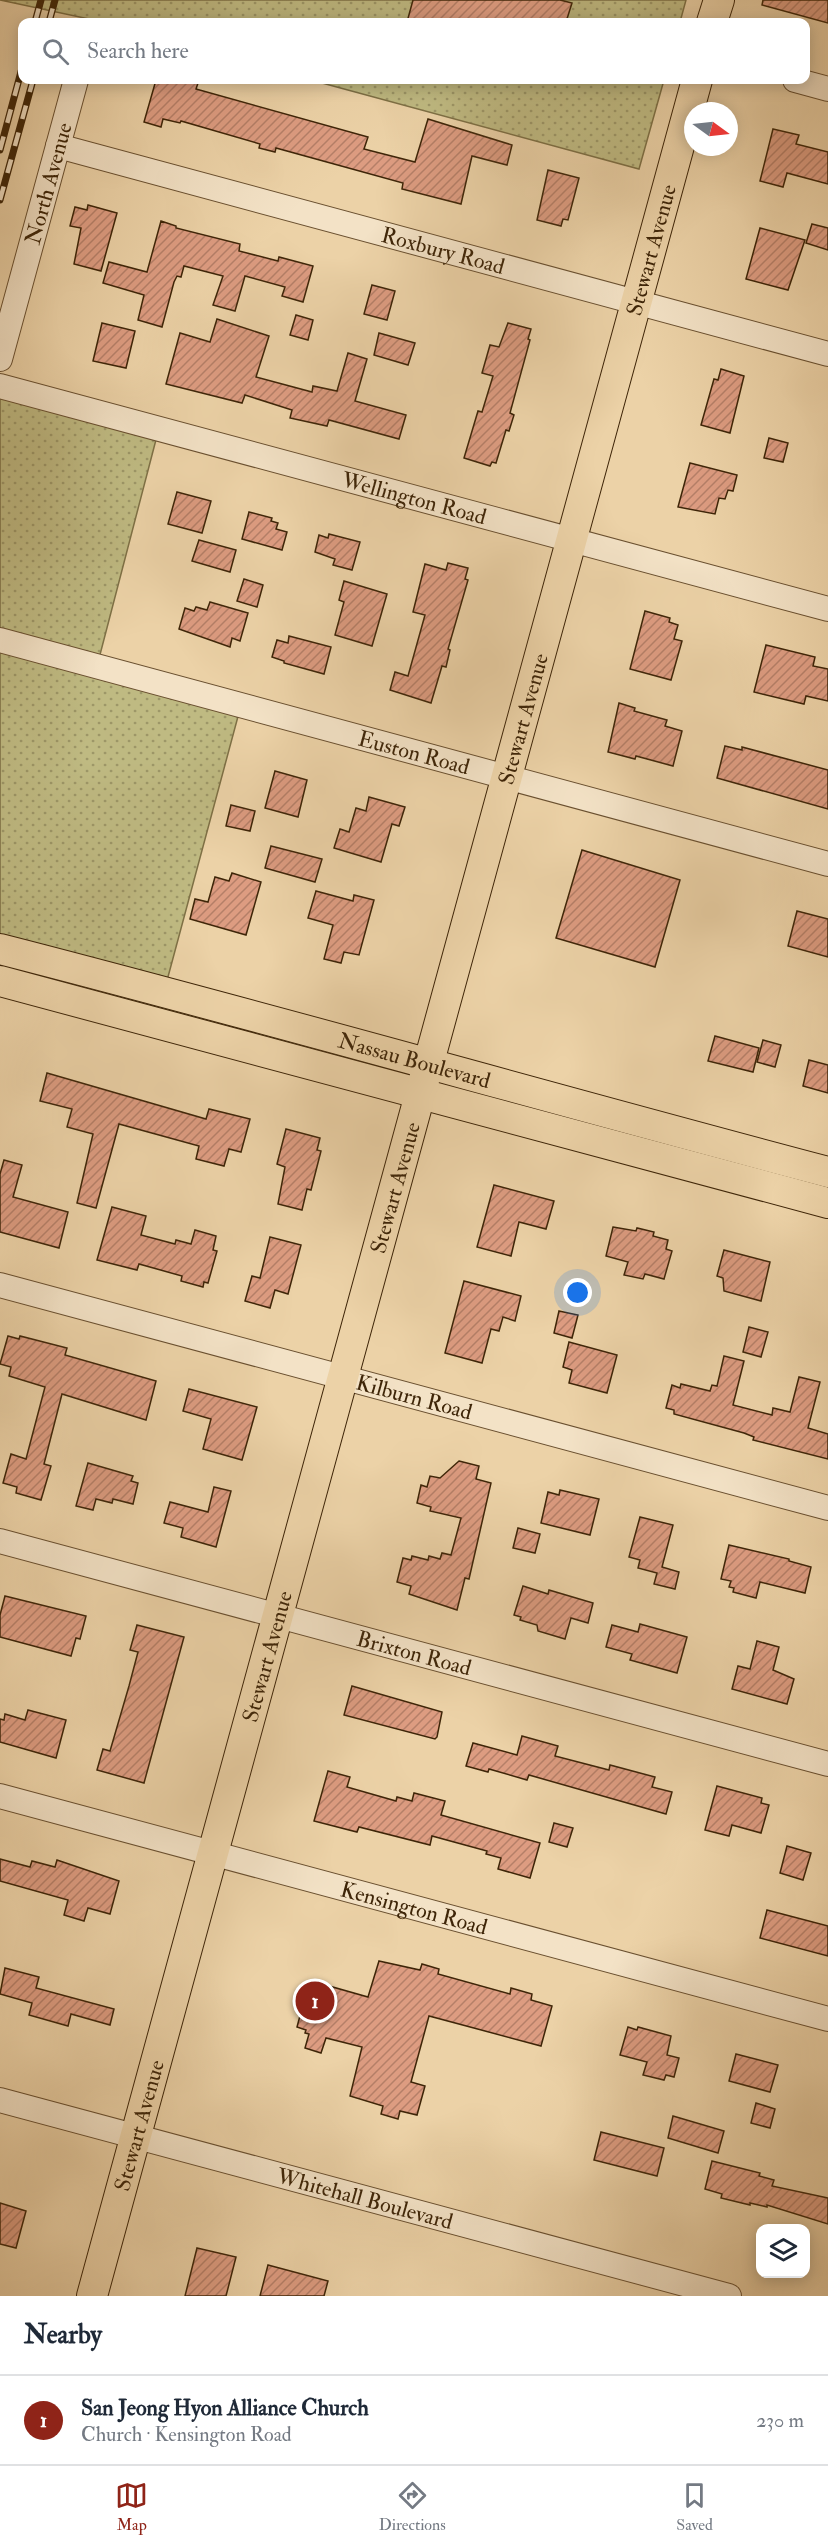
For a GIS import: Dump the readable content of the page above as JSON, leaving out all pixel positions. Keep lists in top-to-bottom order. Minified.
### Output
{"streets":{"main road":["Stewart Avenue","Nassau Boulevard"],"street":["North Avenue","Roxbury Road","Wellington Road","Euston Road","Kilburn Road","Brixton Road","Kensington Road","Whitehall Boulevard"]},"crossings":[["North Avenue","Roxbury Road"],["Roxbury Road","Stewart Avenue"],["Stewart Avenue","Wellington Road"],["Stewart Avenue","Euston Road"],["Stewart Avenue","Nassau Boulevard"],["Stewart Avenue","Kilburn Road"],["Stewart Avenue","Brixton Road"],["Stewart Avenue","Kensington Road"],["Stewart Avenue","Whitehall Boulevard"]],"north":"right","page":{"search":"Search here","pins":"1","heading":"Nearby","list":[{"mark":"1","name":"San Jeong Hyon Alliance Church","note":"Church · Kensington Road","value":"230 m"}],"nav":["Map","Directions","Saved"]}}
